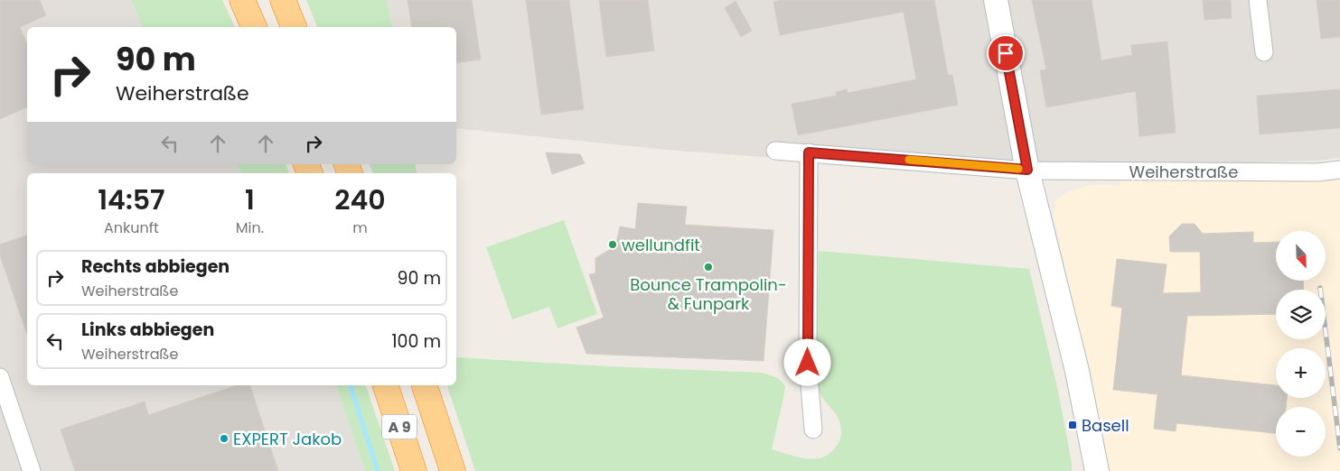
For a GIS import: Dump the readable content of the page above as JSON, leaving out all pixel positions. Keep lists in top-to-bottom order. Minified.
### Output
{"streets":{"highway":["A 9"],"street":["Weiherstraße"]},"places":{"other":["wellundfit","Bounce Trampolin- & Funpark","EXPERT Jakob"],"transit":["Basell"]},"north":"bottom right","page":{"turn":["90 m","Weiherstraße"],"eta":["14:57","Ankunft","1","Min.","240","m"],"map_buttons":["+","−"],"list":[{"name":"Rechts abbiegen","note":"Weiherstraße","value":"90 m"},{"name":"Links abbiegen","note":"Weiherstraße","value":"100 m"}]}}
